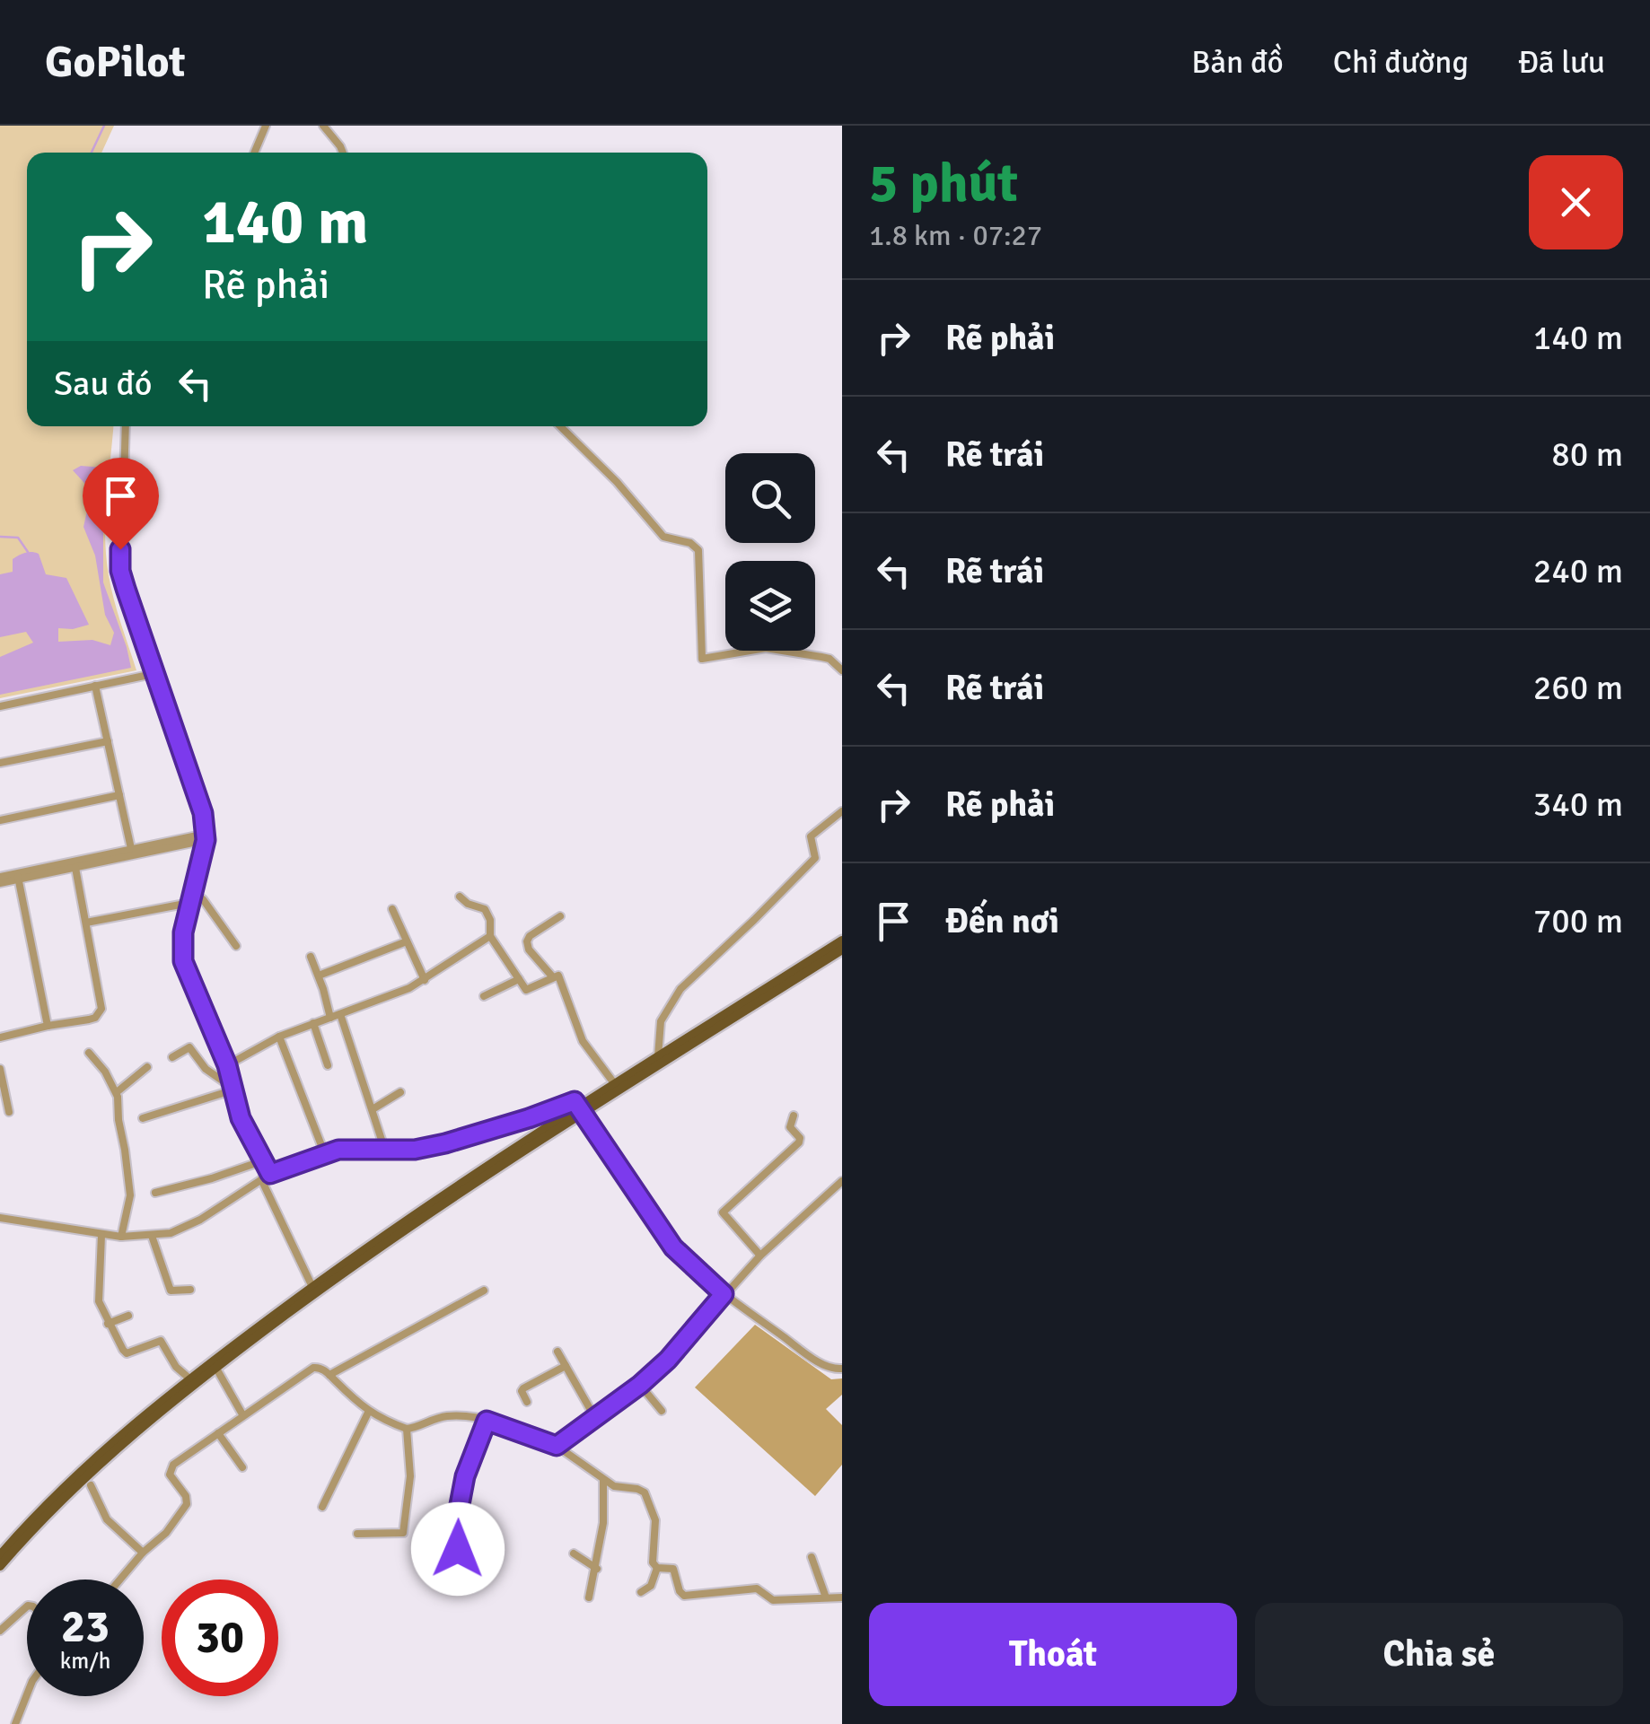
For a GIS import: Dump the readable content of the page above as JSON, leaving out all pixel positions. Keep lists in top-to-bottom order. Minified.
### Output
{"page":{"header":"GoPilot","nav":["Bản đồ","Chỉ đường","Đã lưu"],"heading":["5 phút","1.8 km · 07:27"],"turn":["140 m","Rẽ phải"],"list":[{"name":"Rẽ phải","value":"140 m"},{"name":"Rẽ trái","value":"80 m"},{"name":"Rẽ trái","value":"240 m"},{"name":"Rẽ trái","value":"260 m"},{"name":"Rẽ phải","value":"340 m"},{"name":"Đến nơi","value":"700 m"}],"then":"Sau đó","speed":"23 km/h","limit":"30","buttons":["Thoát","Chia sẻ"]}}
